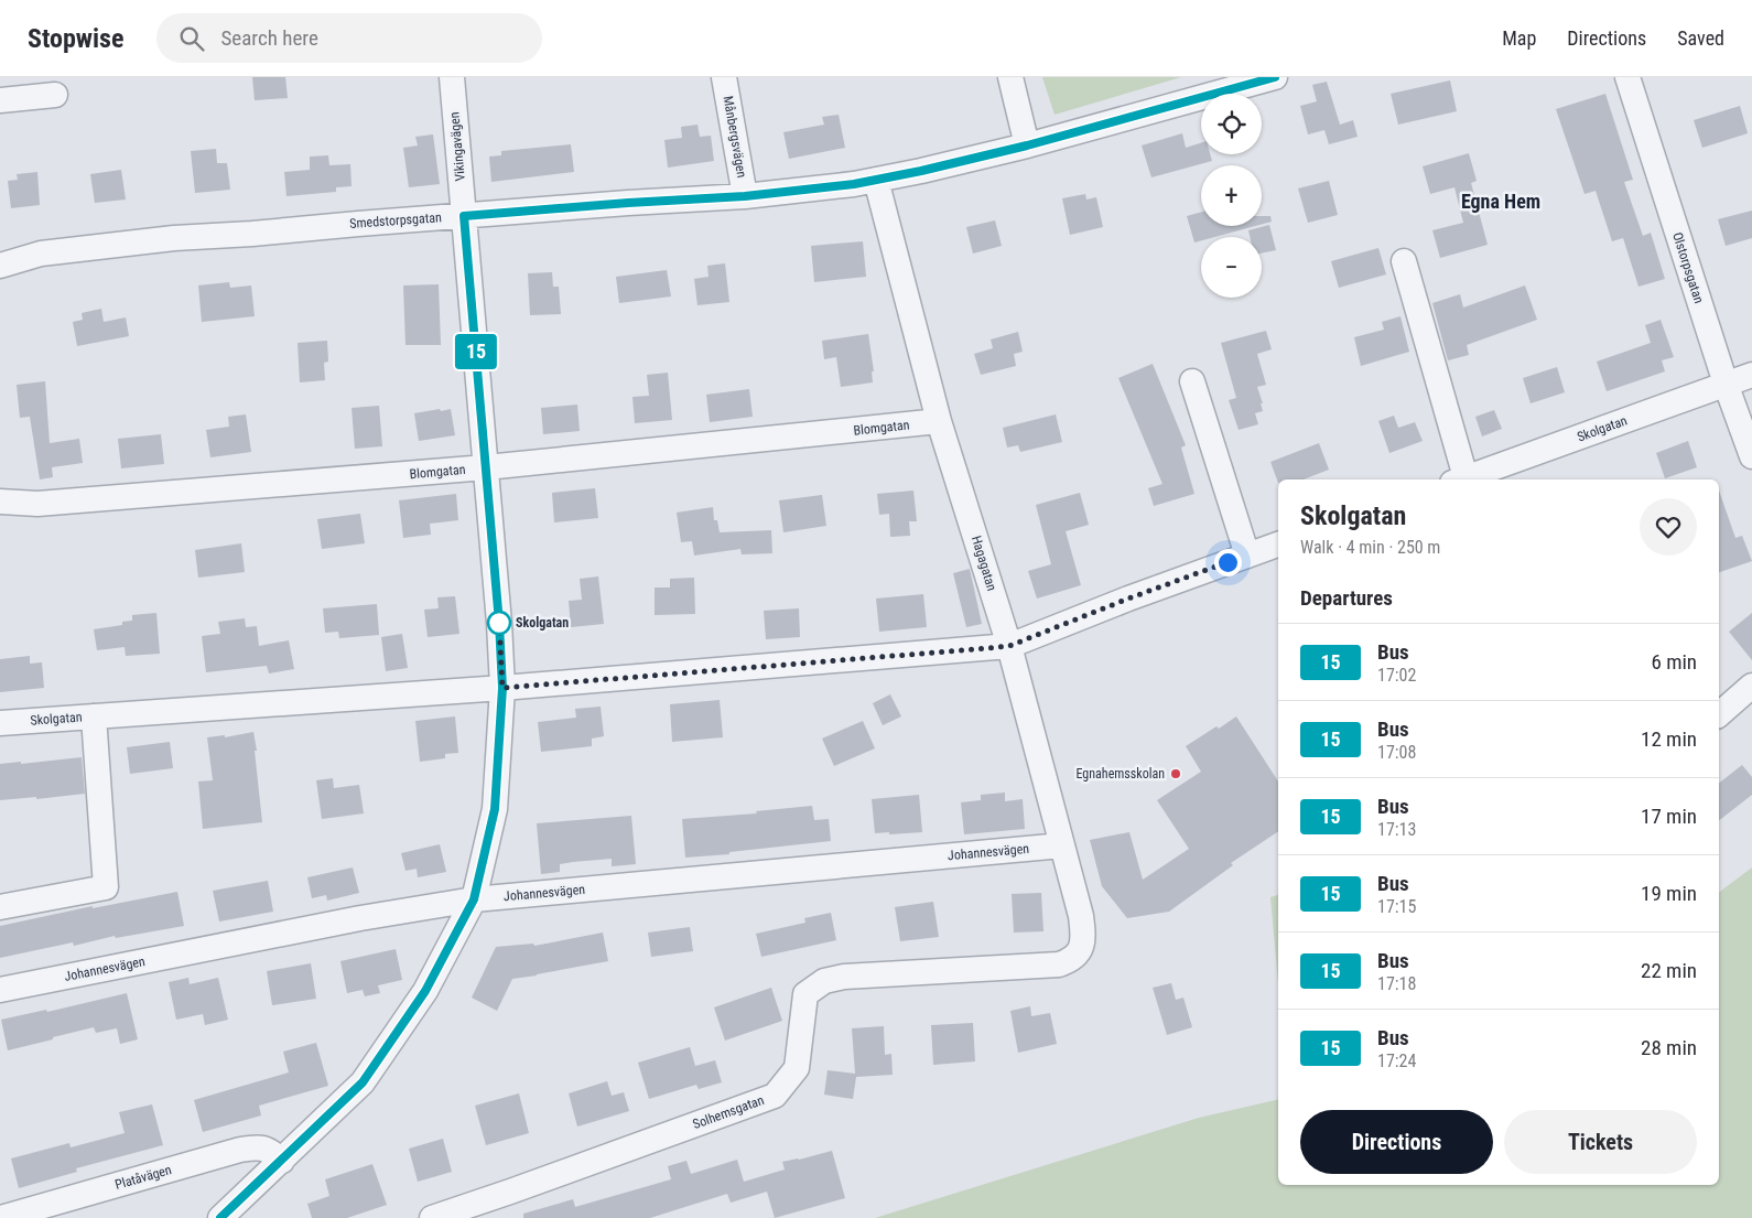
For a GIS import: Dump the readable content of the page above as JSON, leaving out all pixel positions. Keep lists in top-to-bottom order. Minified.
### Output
{"streets":{"street":["Månbergsvägen","Vikingavägen","Smedstorpsgatan","Olstorpsgatan","Blomgatan","Skolgatan","Hagagatan","Johannesvägen","Solhemsgatan","Platåvägen"]},"crossings":[["Månbergsvägen","Smedstorpsgatan"],["Vikingavägen","Smedstorpsgatan"],["Vikingavägen","Blomgatan"],["Vikingavägen","Skolgatan"],["Vikingavägen","Johannesvägen"],["Vikingavägen","Platåvägen"],["Smedstorpsgatan","Hagagatan"],["Olstorpsgatan","Skolgatan"],["Blomgatan","Hagagatan"],["Skolgatan","Hagagatan"],["Hagagatan","Johannesvägen"],["Hagagatan","Solhemsgatan"]],"districts":["Egna Hem"],"places":["Skolgatan","Egnahemsskolan"],"lines":["bus line 15"],"page":{"header":"Stopwise","search":"Search here","nav":["Map","Directions","Saved"],"on_map":"15","map_buttons":["+","−"],"heading":[["Skolgatan","Walk · 4 min · 250 m"],"Departures"],"list":[{"mark":"15","name":"Bus","note":"17:02","value":"6 min"},{"mark":"15","name":"Bus","note":"17:08","value":"12 min"},{"mark":"15","name":"Bus","note":"17:13","value":"17 min"},{"mark":"15","name":"Bus","note":"17:15","value":"19 min"},{"mark":"15","name":"Bus","note":"17:18","value":"22 min"},{"mark":"15","name":"Bus","note":"17:24","value":"28 min"}],"buttons":["Directions","Tickets"]}}
